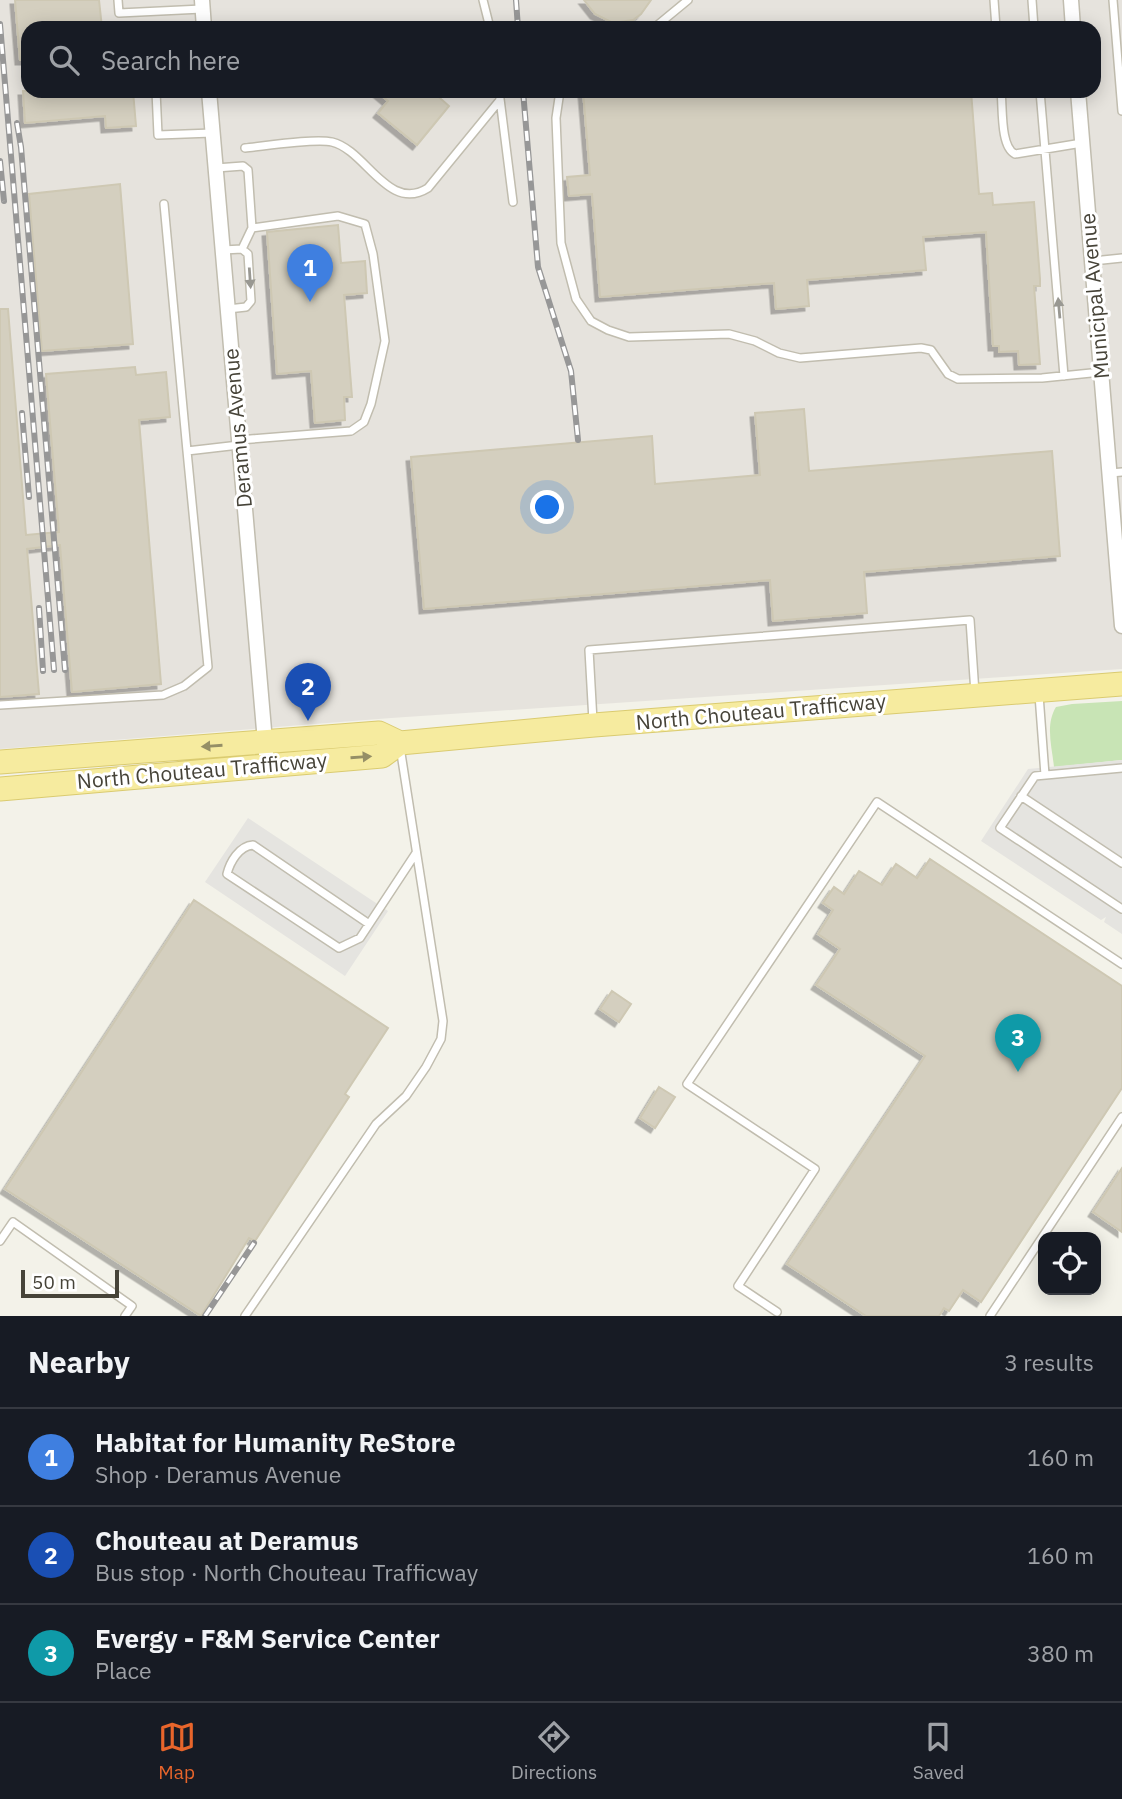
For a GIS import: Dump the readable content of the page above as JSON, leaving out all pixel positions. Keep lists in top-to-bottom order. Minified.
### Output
{"streets":{"main road":["North Chouteau Trafficway"],"street":["Municipal Avenue","Deramus Avenue"]},"crossings":[["Deramus Avenue","North Chouteau Trafficway"]],"scale_bar":"50 m","page":{"search":"Search here","pins":["1","2","3"],"scale":"50 m","heading":["Nearby","3 results"],"list":[{"mark":"1","name":"Habitat for Humanity ReStore","note":"Shop · Deramus Avenue","value":"160 m"},{"mark":"2","name":"Chouteau at Deramus","note":"Bus stop · North Chouteau Trafficway","value":"160 m"},{"mark":"3","name":"Evergy - F&M Service Center","note":"Place","value":"380 m"}],"nav":["Map","Directions","Saved"]}}
